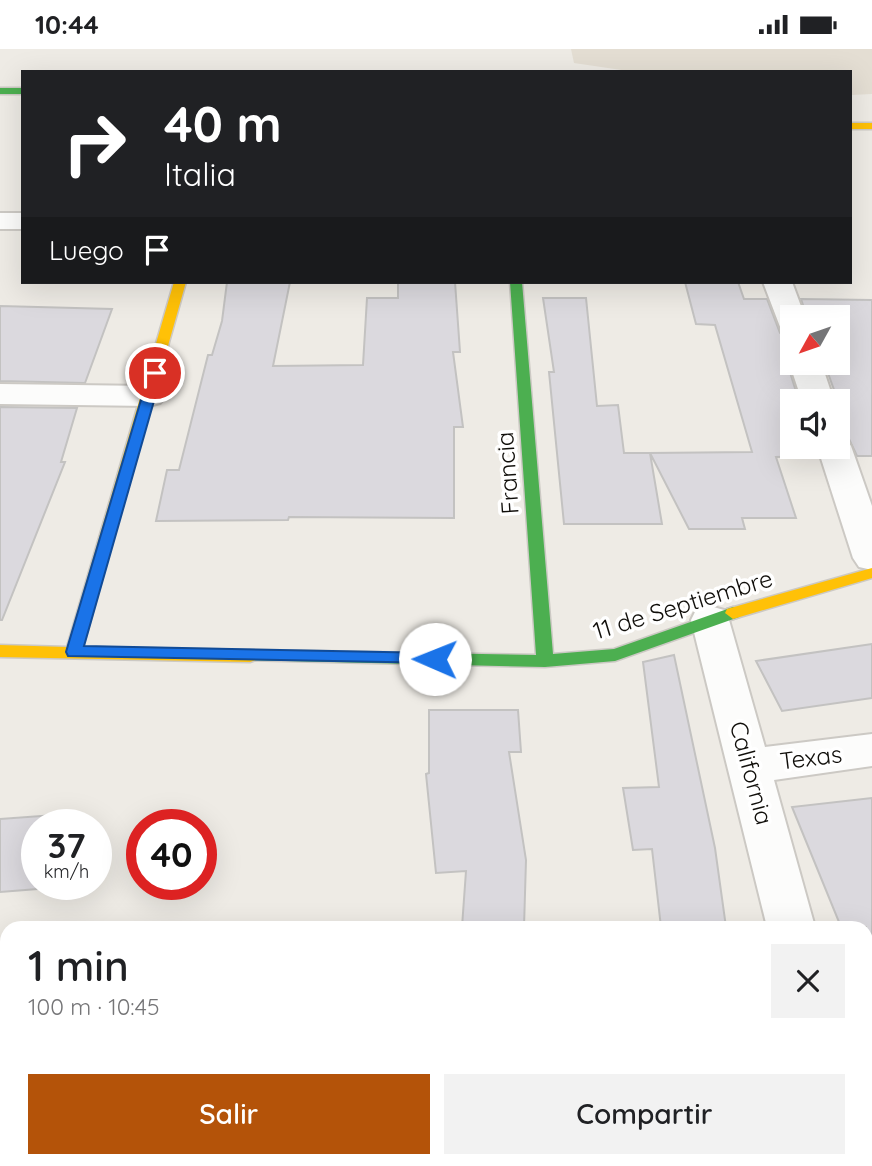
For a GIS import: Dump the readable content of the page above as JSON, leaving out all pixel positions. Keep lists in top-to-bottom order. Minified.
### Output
{"streets":{"street":["Francia","11 de Septiembre","Texas","California"]},"crossings":[["Francia","11 de Septiembre"],["11 de Septiembre","California"],["Texas","California"]],"north":"bottom left","page":{"status":"10:44","turn":["40 m","Italia"],"then":"Luego","speed":"37 km/h","limit":"40","heading":["1 min","100 m · 10:45"],"buttons":["Salir","Compartir"]}}
